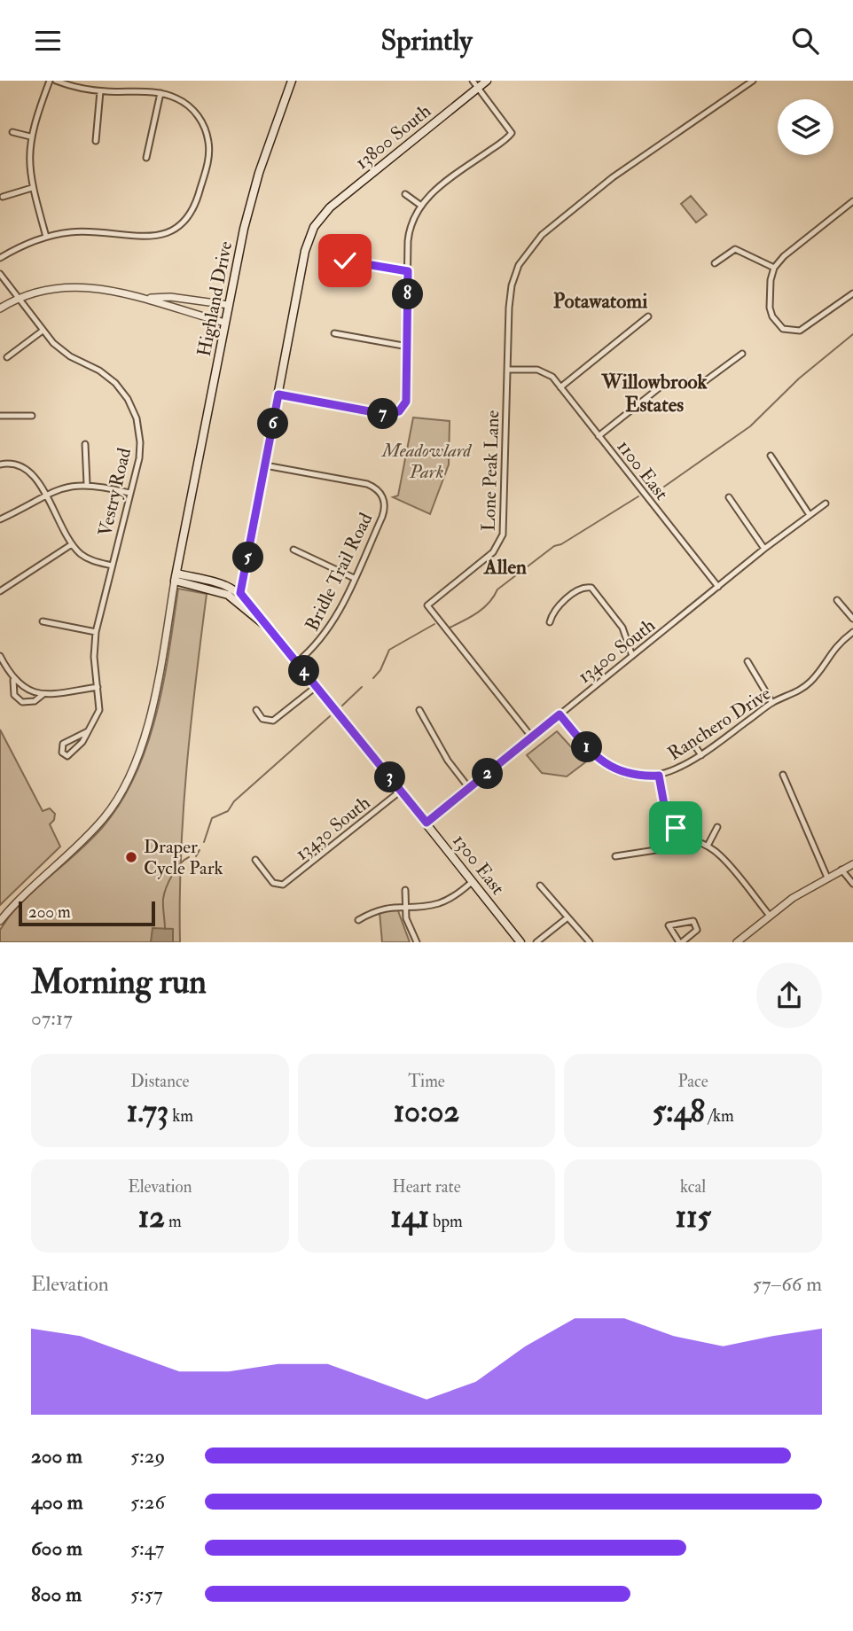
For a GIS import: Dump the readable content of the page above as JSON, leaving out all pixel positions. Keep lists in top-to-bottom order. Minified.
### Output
{"streets":{"main road":["13800 South","Highland Drive","1300 East"],"street":["1100 East","Lone Peak Lane","Vestry Road","Bridle Trail Road","13400 South","Ranchero Drive","13430 South"]},"crossings":[["Highland Drive","1300 East"],["1100 East","Lone Peak Lane"],["1100 East","13400 South"],["Lone Peak Lane","13400 South"],["Bridle Trail Road","1300 East"],["13400 South","Ranchero Drive"],["13400 South","1300 East"],["13430 South","1300 East"]],"districts":["Potawatomi","Willowbrook Estates","Allen"],"parks":["Meadowlard Park"],"places":["Draper Cycle Park"],"scale_bar":"200 m","page":{"header":"Sprintly","pins":["8","7","6","5","4","1","2","3"],"scale":"200 m","heading":["Morning run","07:17"],"stats":[["Distance","1.73 km"],["Time","10:02"],["Pace","5:48 /km"],["Elevation","12 m"],["Heart rate","141 bpm"],["kcal","115"]],"chart":["Elevation","57–66 m"],"list":[{"name":"200 m","note":"5:29"},{"name":"400 m","note":"5:26"},{"name":"600 m","note":"5:47"},{"name":"800 m","note":"5:57"}]}}
